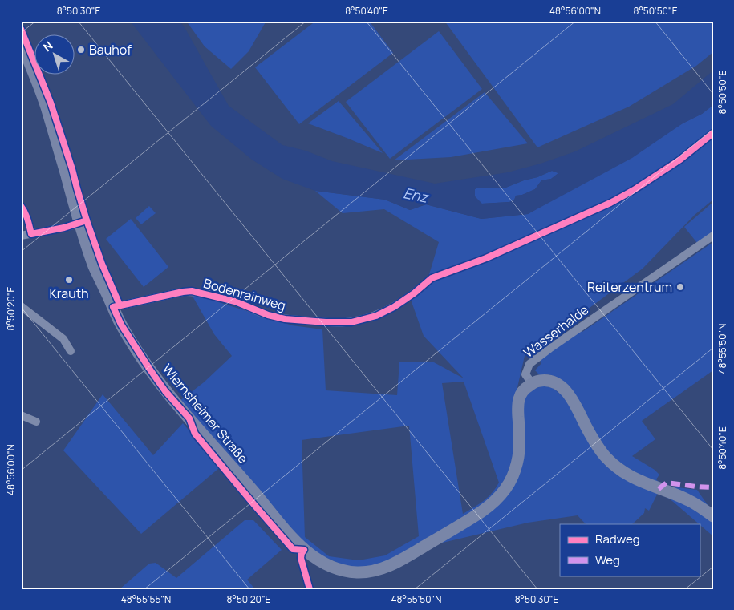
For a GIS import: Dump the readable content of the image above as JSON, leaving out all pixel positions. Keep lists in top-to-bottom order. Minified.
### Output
{"streets":{"main road":["Wiernsheimer Straße"],"street":["Bodenrainweg","Wasserhalde"]},"crossings":[["Bodenrainweg","Wiernsheimer Straße"],["Wasserhalde","Wiernsheimer Straße"]],"water":["Enz"],"places":["Bauhof","Krauth","Reiterzentrum"],"legend":["Radweg","Weg"],"north":"top left","coordinates":["8°50'30\"E","8°50'40\"E","48°56'00\"N","8°50'50\"E","8°50'20\"E","48°55'50\"N","48°55'55\"N"]}
